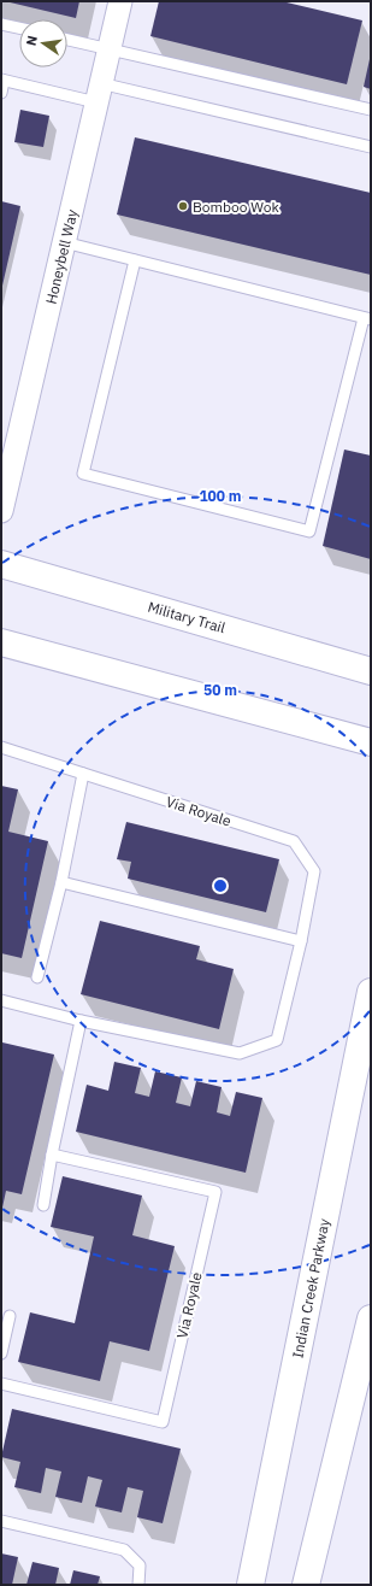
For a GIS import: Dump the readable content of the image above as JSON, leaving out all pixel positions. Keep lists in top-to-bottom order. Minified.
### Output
{"streets":{"street":["Honeybell Way","Military Trail","Indian Creek Parkway"],"lane":["Via Royale"]},"places":["Bomboo Wok"],"north":"left","rings":["100 m","50 m"]}
